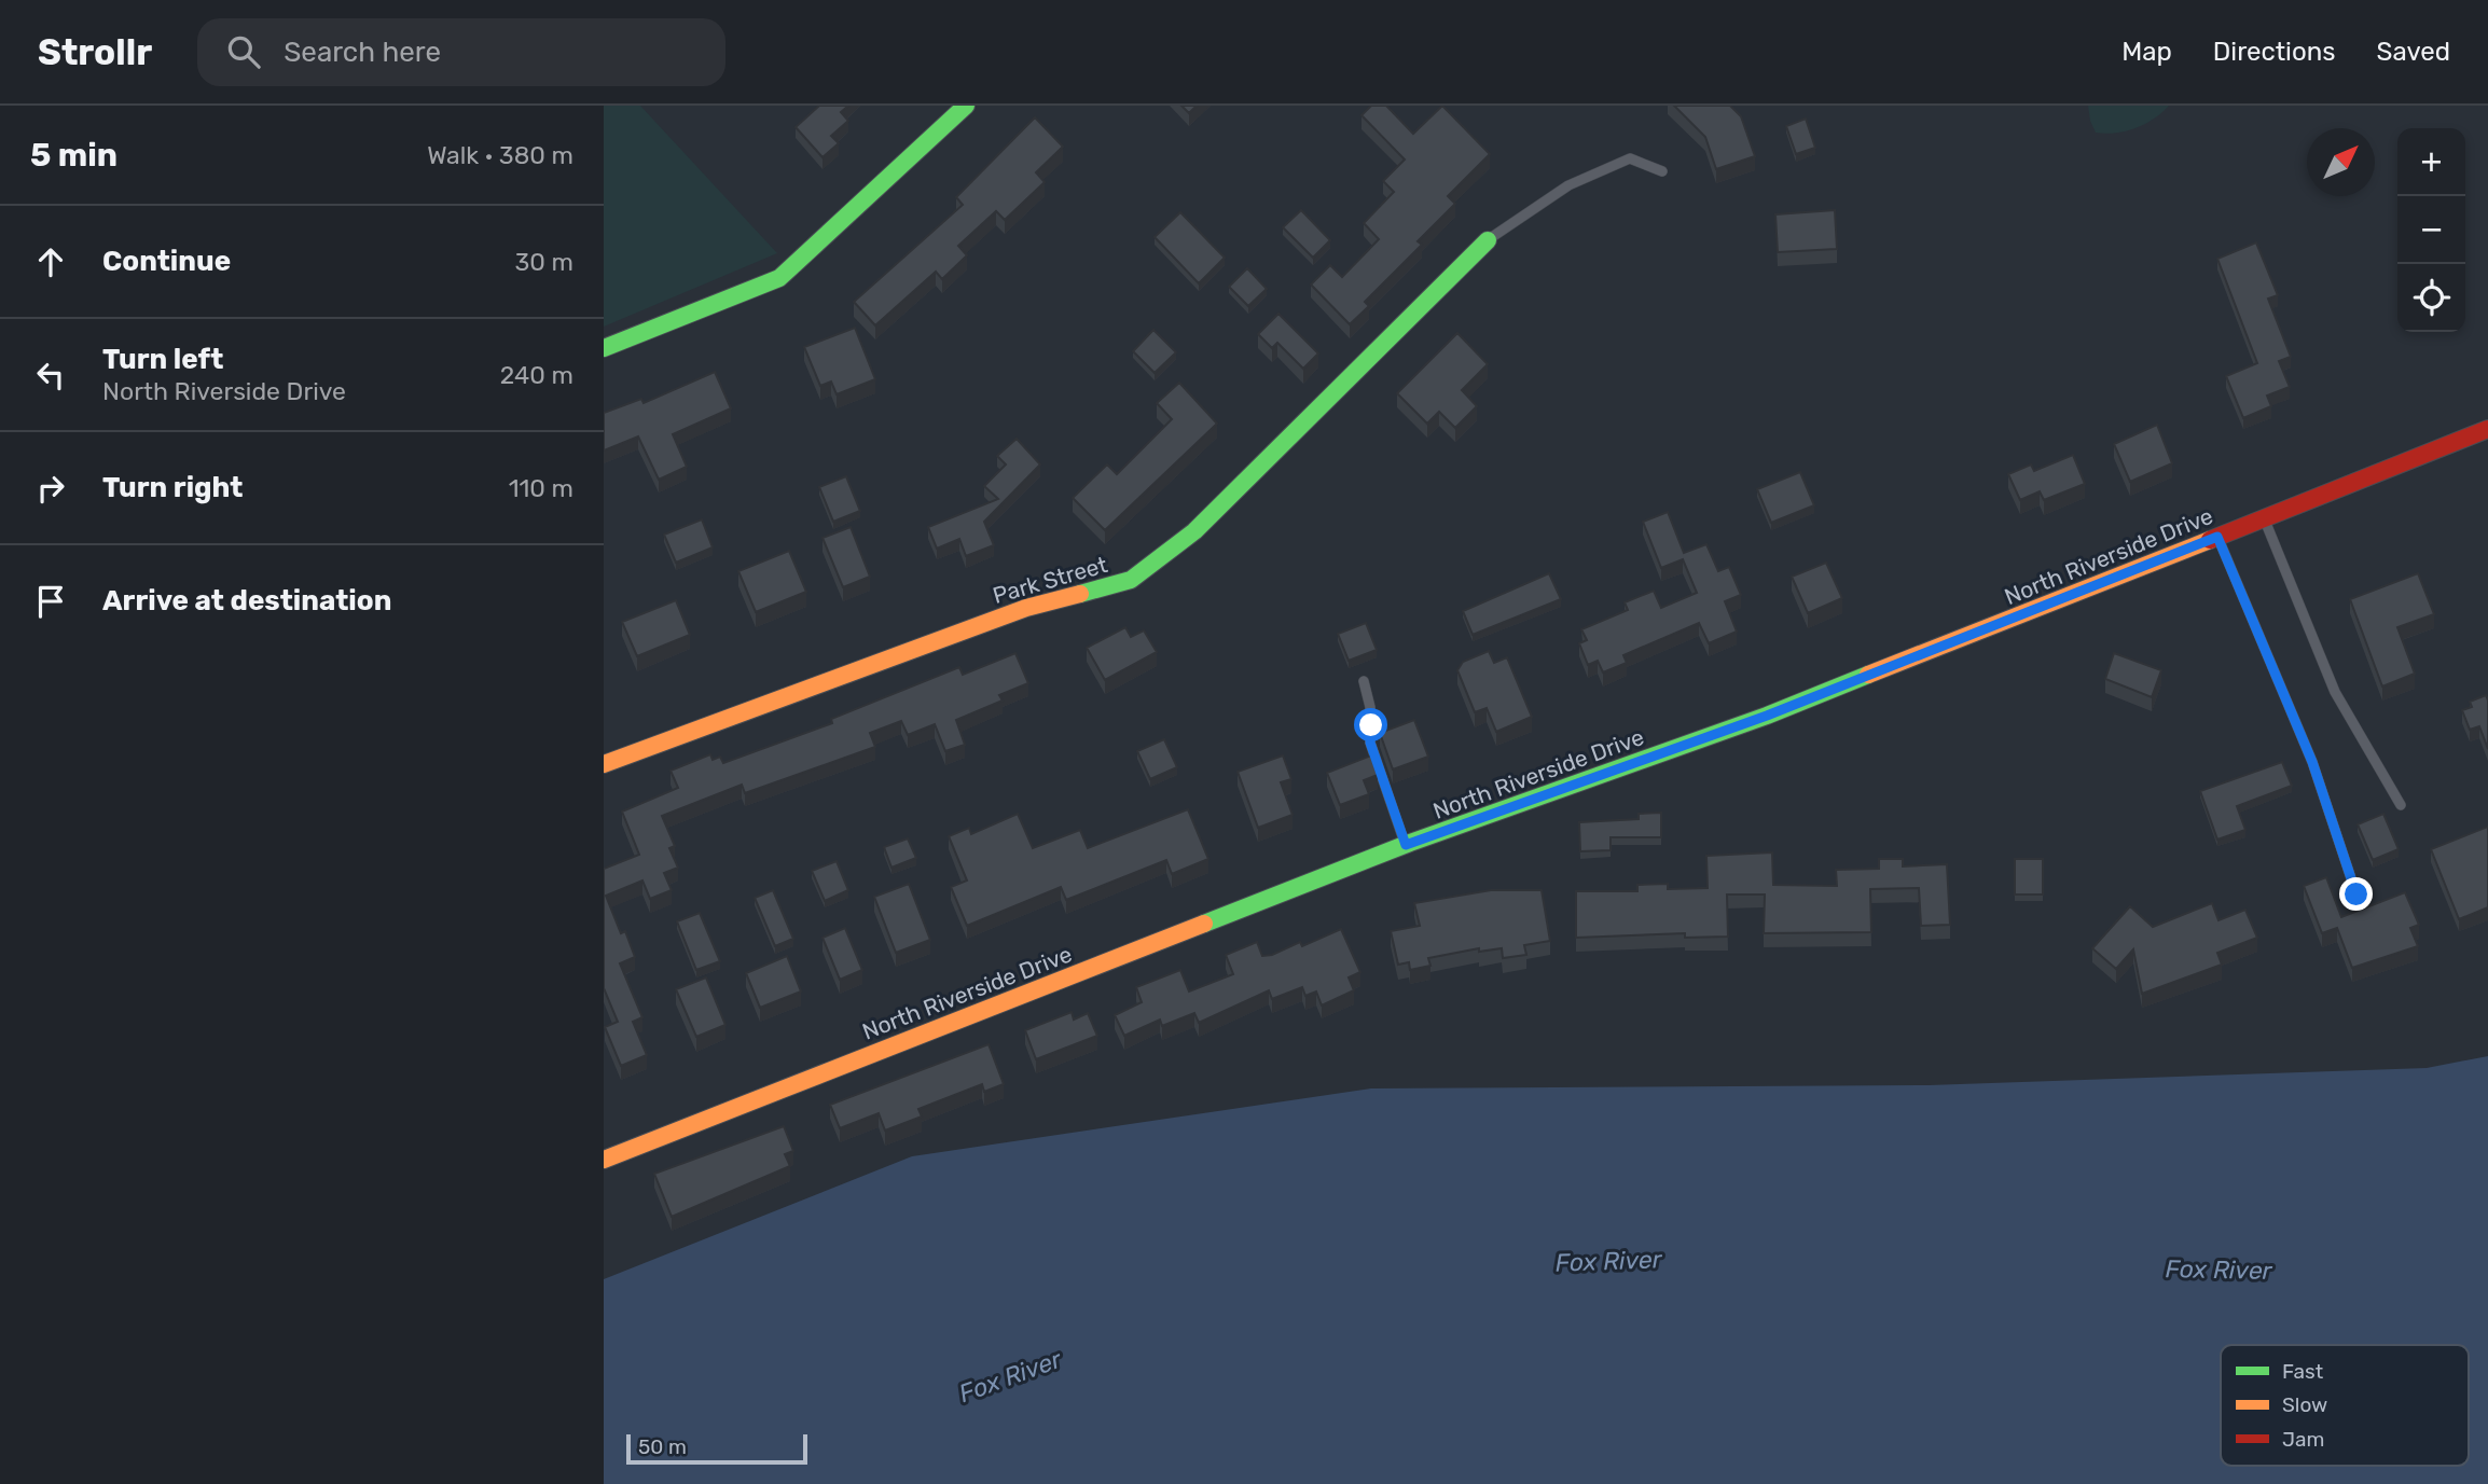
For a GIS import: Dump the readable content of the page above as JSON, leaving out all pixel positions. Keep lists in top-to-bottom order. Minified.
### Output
{"streets":{"street":["North Riverside Drive","Park Street"]},"water":["Fox River"],"legend":["Fast","Slow","Jam"],"scale_bar":"50 m","north":"top right","page":{"header":"Strollr","search":"Search here","nav":["Map","Directions","Saved"],"heading":["5 min","Walk · 380 m"],"map_buttons":["+","−"],"list":[["Continue","30 m"],["Turn left","North Riverside Drive","240 m"],["Turn right","110 m"],"Arrive at destination"],"scale":"50 m"}}
